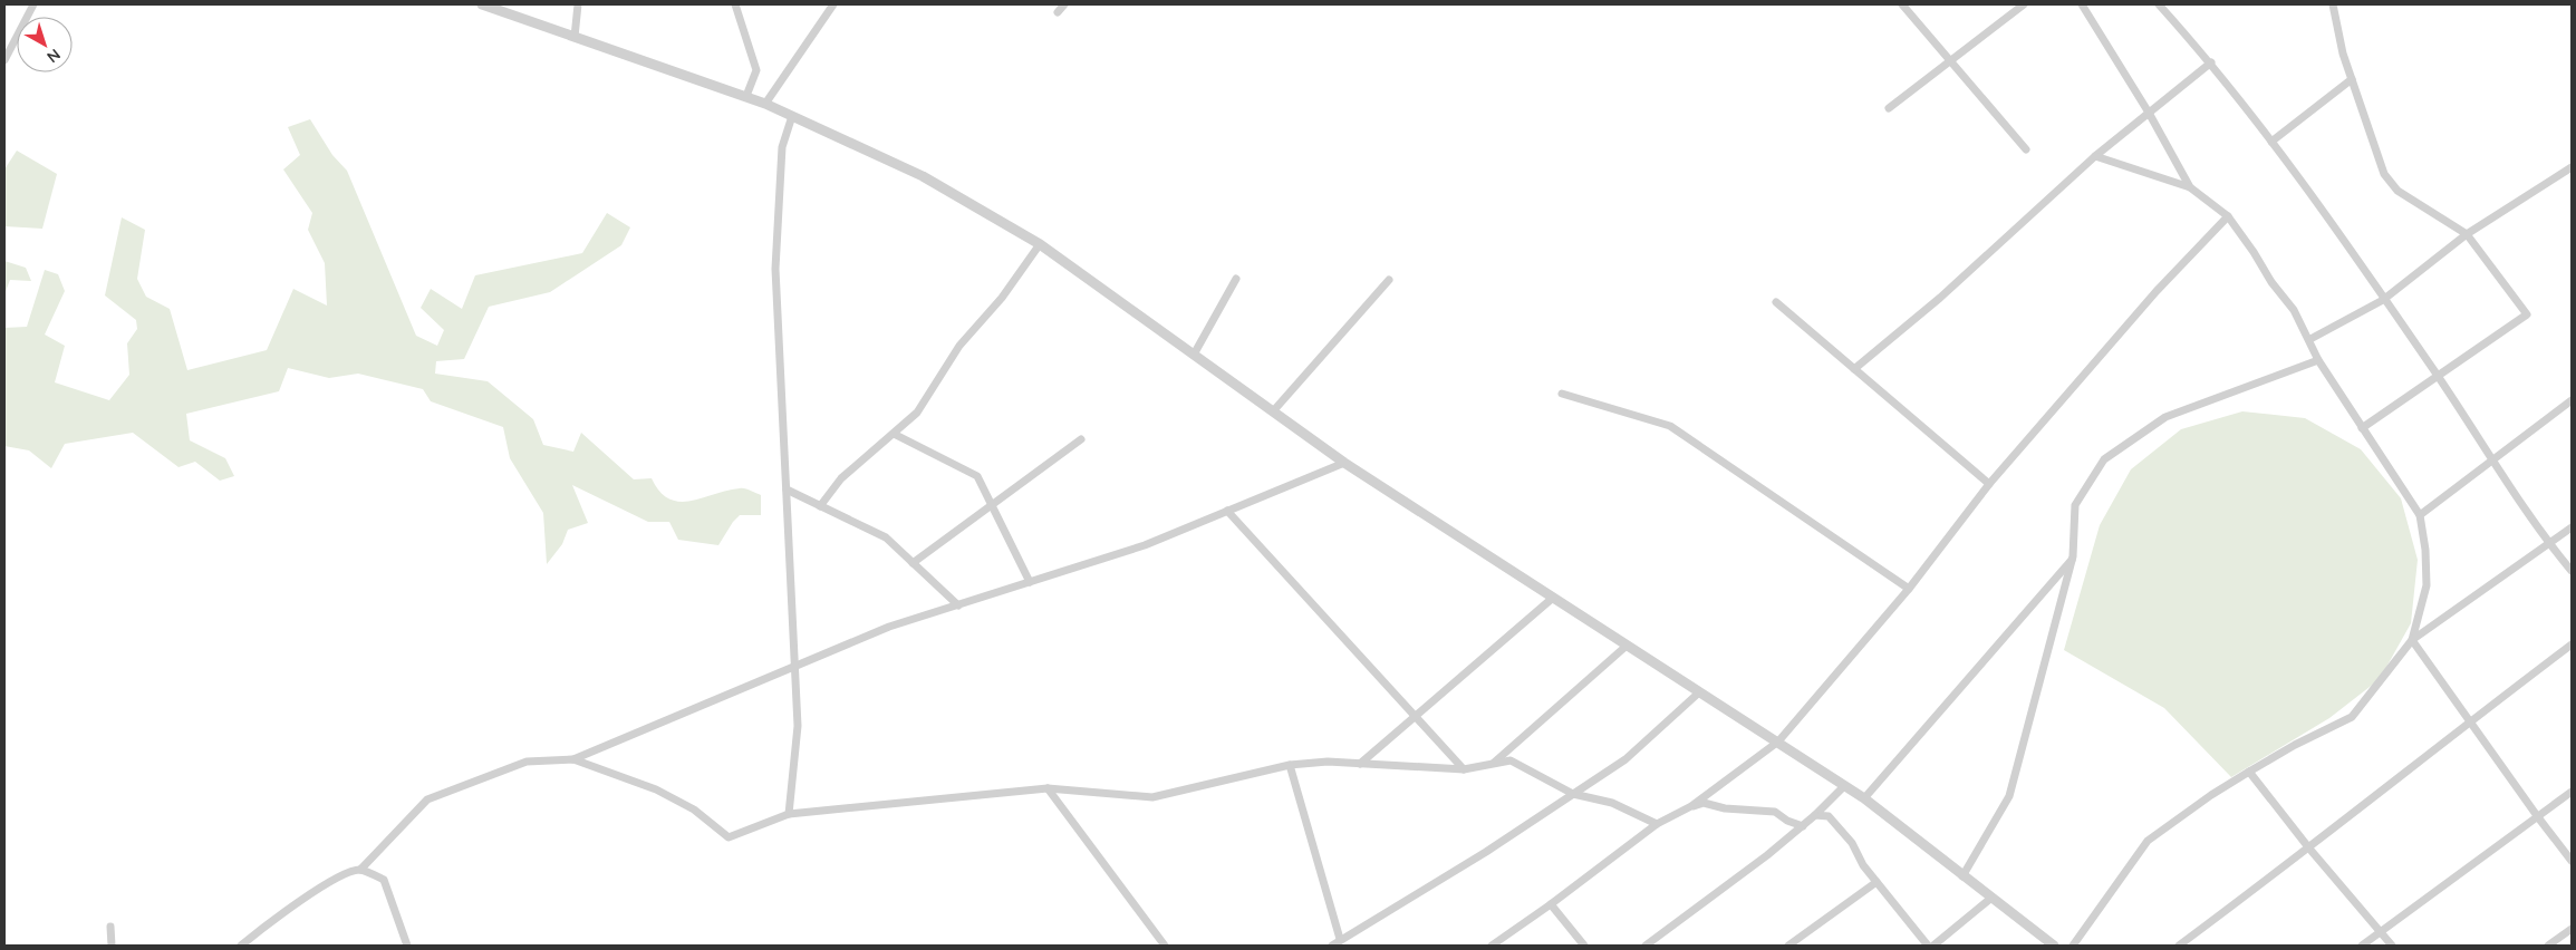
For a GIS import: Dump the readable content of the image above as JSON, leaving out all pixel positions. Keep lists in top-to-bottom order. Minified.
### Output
{"north":"bottom right"}
